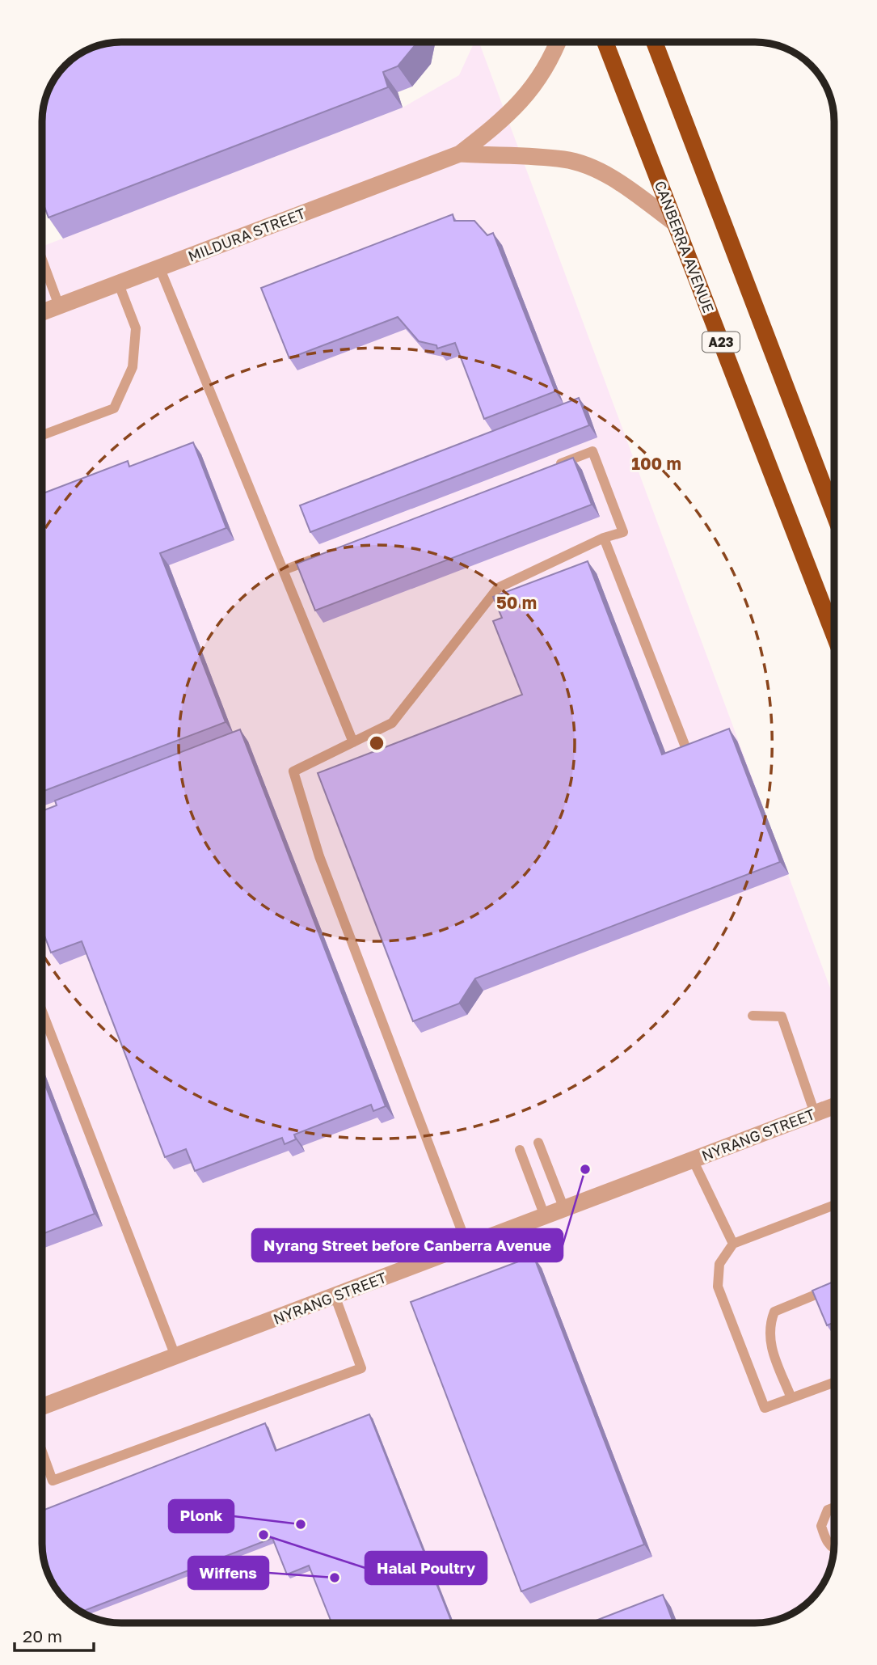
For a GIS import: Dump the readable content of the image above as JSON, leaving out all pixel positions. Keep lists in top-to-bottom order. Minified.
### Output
{"streets":{"highway":["CANBERRA AVENUE","A23"],"street":["MILDURA STREET","NYRANG STREET"]},"crossings":[["MILDURA STREET","CANBERRA AVENUE"]],"places":["Nyrang Street before Canberra Avenue","Plonk","Halal Poultry","Wiffens"],"scale_bar":"20 m","rings":["100 m","50 m"]}
